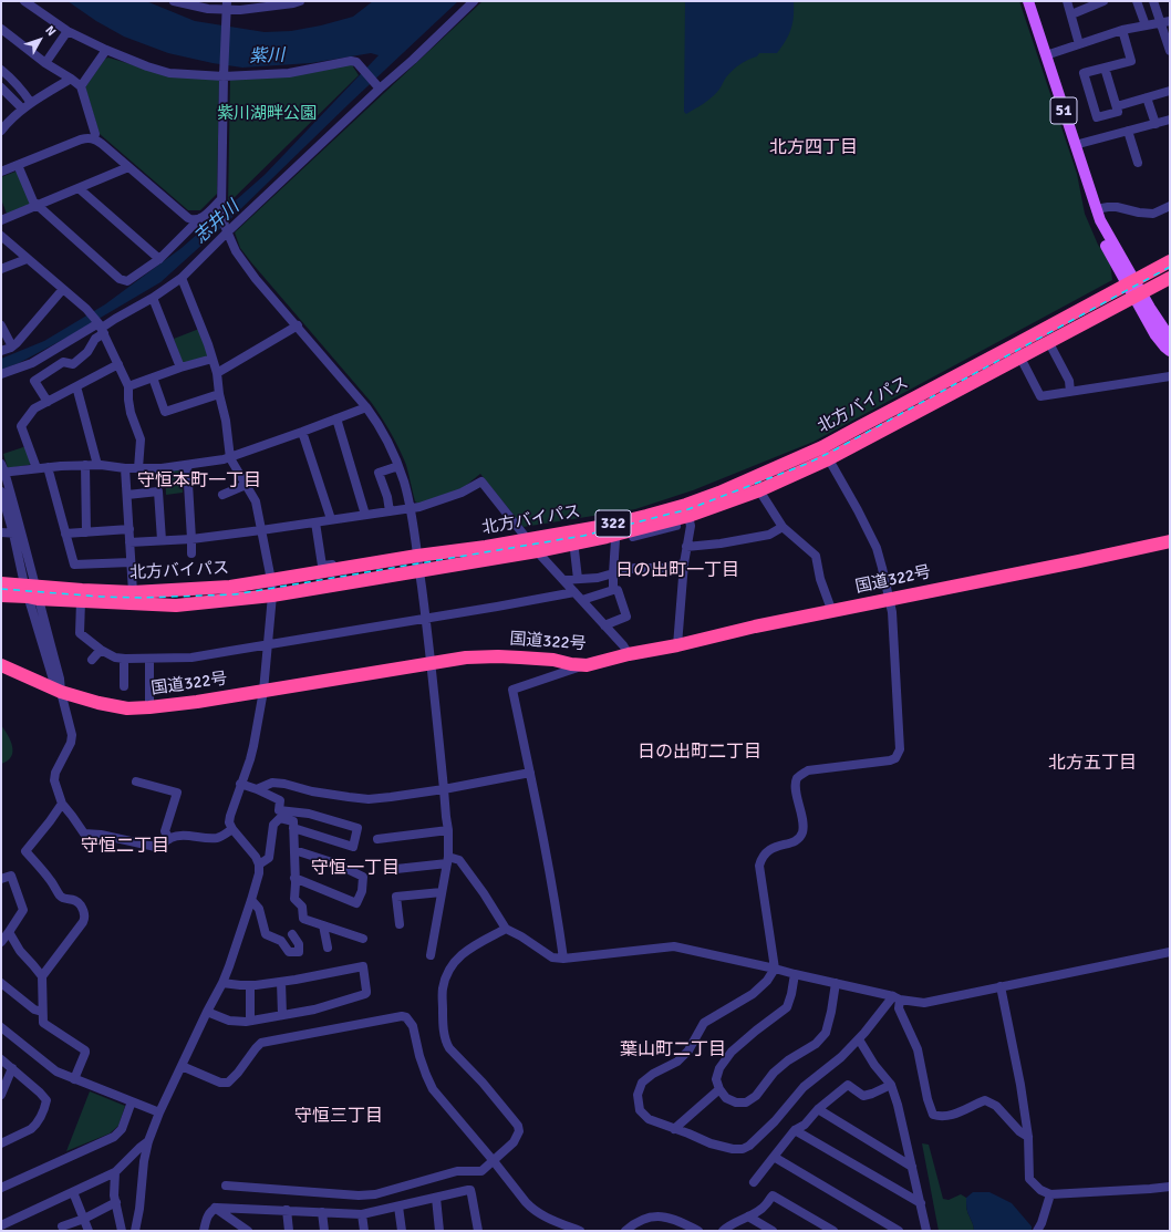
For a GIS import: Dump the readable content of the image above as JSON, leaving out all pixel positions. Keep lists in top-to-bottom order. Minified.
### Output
{"streets":{"highway":["北方バイパス","322","国道322号"],"main road":["51"]},"crossings":[["51","北方バイパス"]],"districts":["北方四丁目","守恒本町一丁目","日の出町一丁目","日の出町二丁目","北方五丁目","守恒二丁目","守恒一丁目","葉山町二丁目","守恒三丁目"],"water":["紫川","志井川"],"parks":["紫川湖畔公園"],"north":"top right"}
